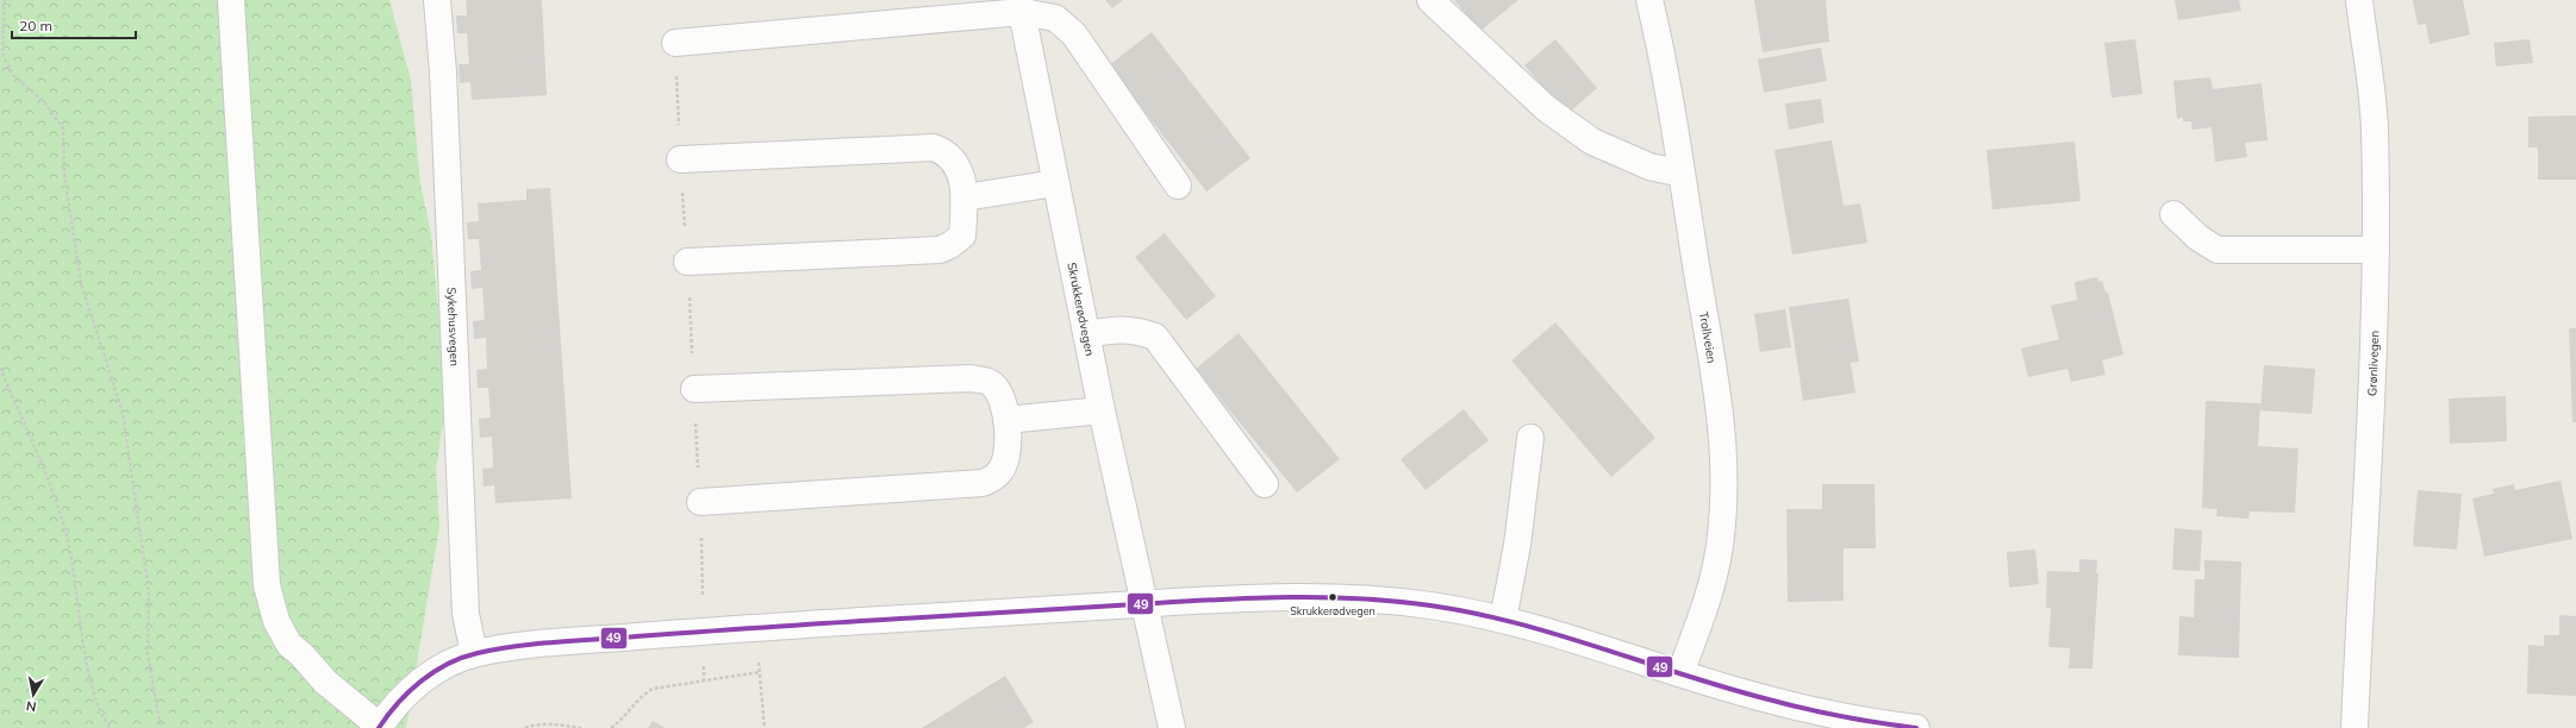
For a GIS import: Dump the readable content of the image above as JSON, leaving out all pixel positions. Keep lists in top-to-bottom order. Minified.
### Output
{"streets":{"street":["Skrukkerødvegen","Sykehusvegen","Trollveien","Grønlivegen"]},"places":["Skrukkerødvegen"],"lines":["transit line 49"],"scale_bar":"20 m","north":"bottom"}
